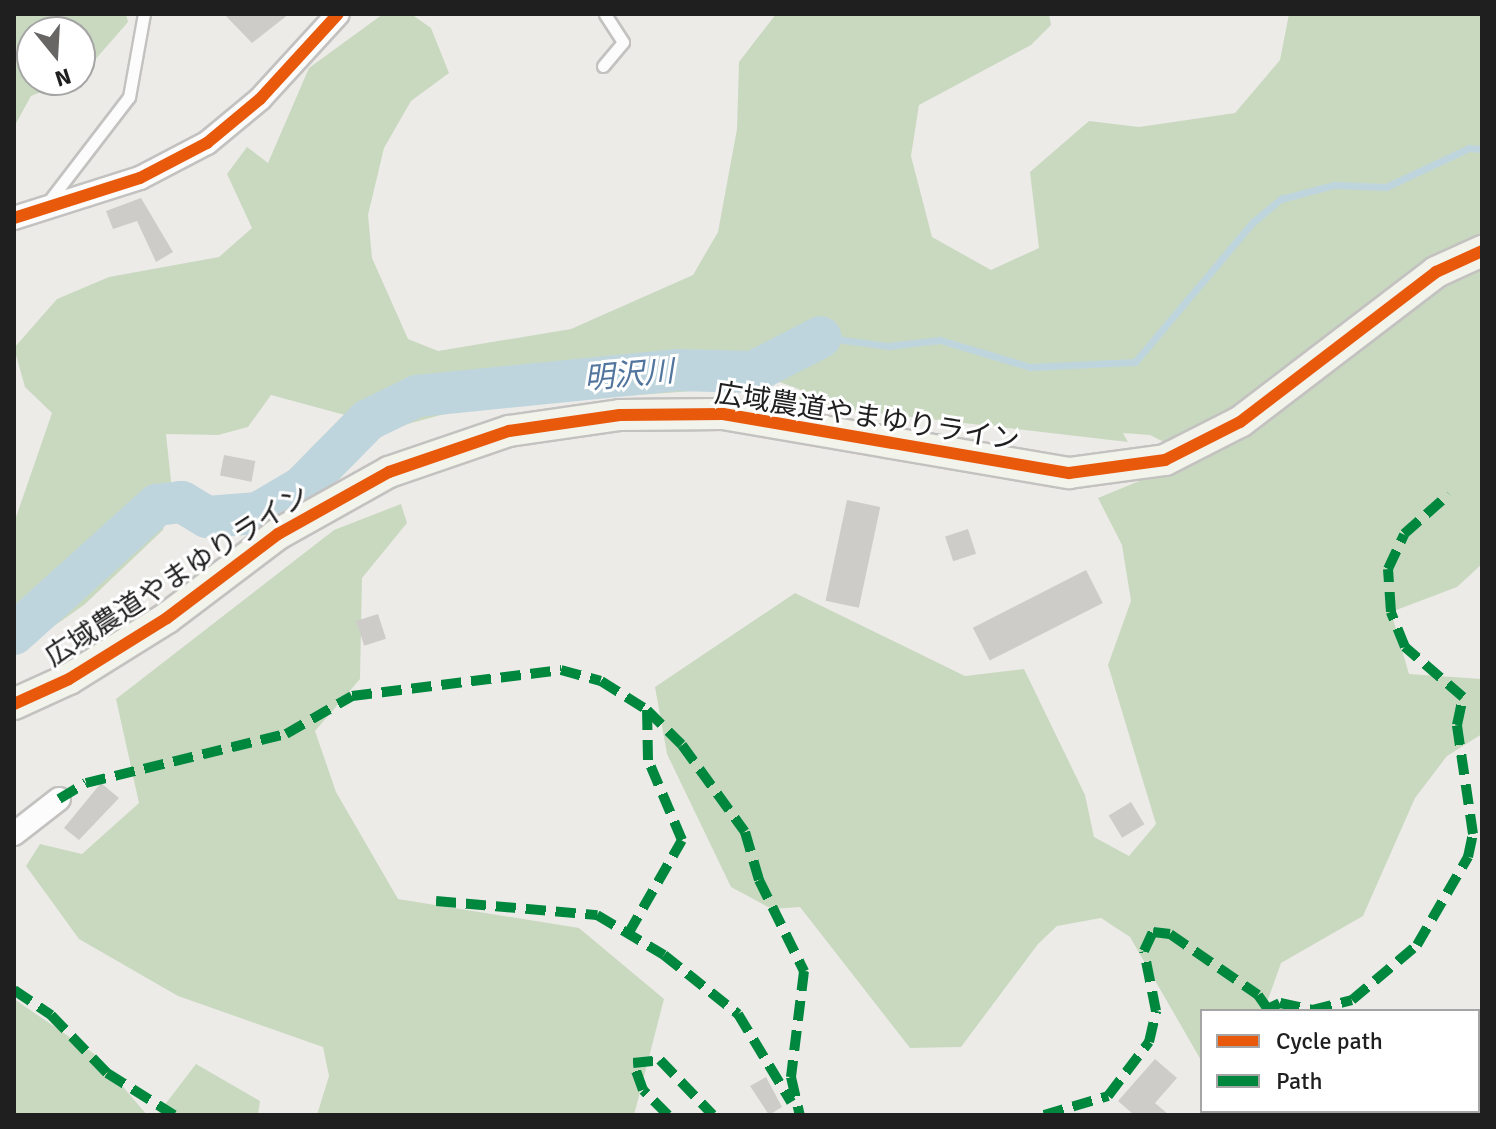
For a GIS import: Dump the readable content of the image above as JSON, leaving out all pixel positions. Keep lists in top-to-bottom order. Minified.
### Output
{"streets":{"street":["広域農道やまゆりライン"]},"water":["明沢川"],"legend":["Cycle path","Path"],"north":"bottom"}
